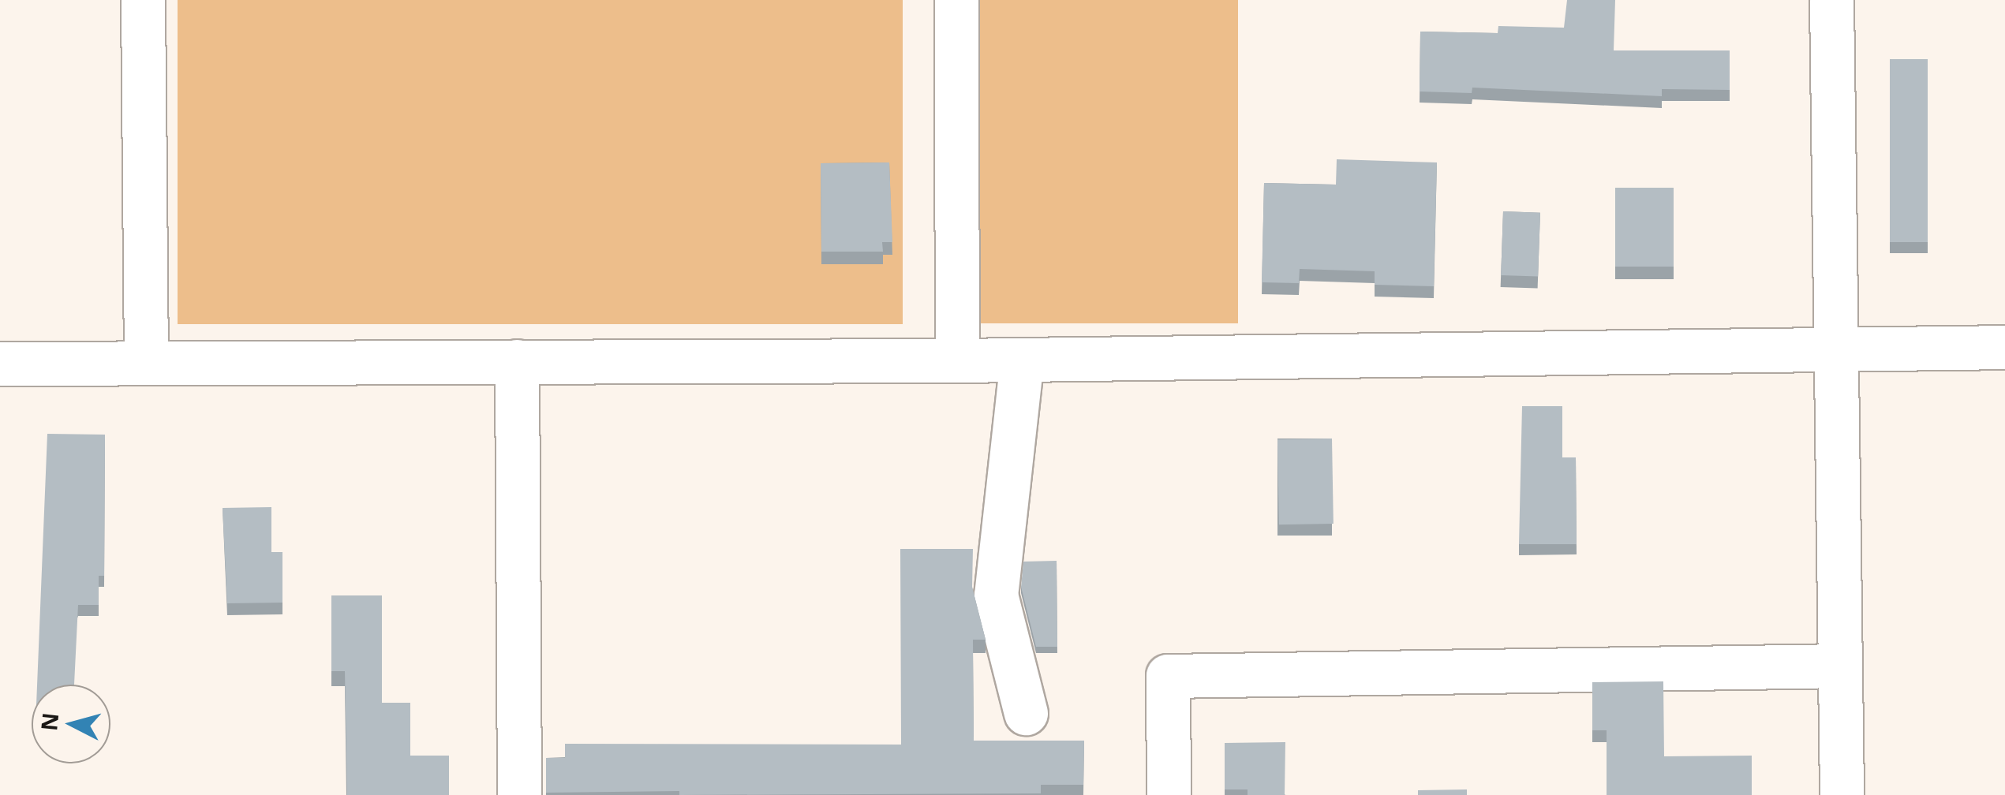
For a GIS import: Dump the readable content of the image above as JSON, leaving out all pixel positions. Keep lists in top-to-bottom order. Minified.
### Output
{"north":"left"}
